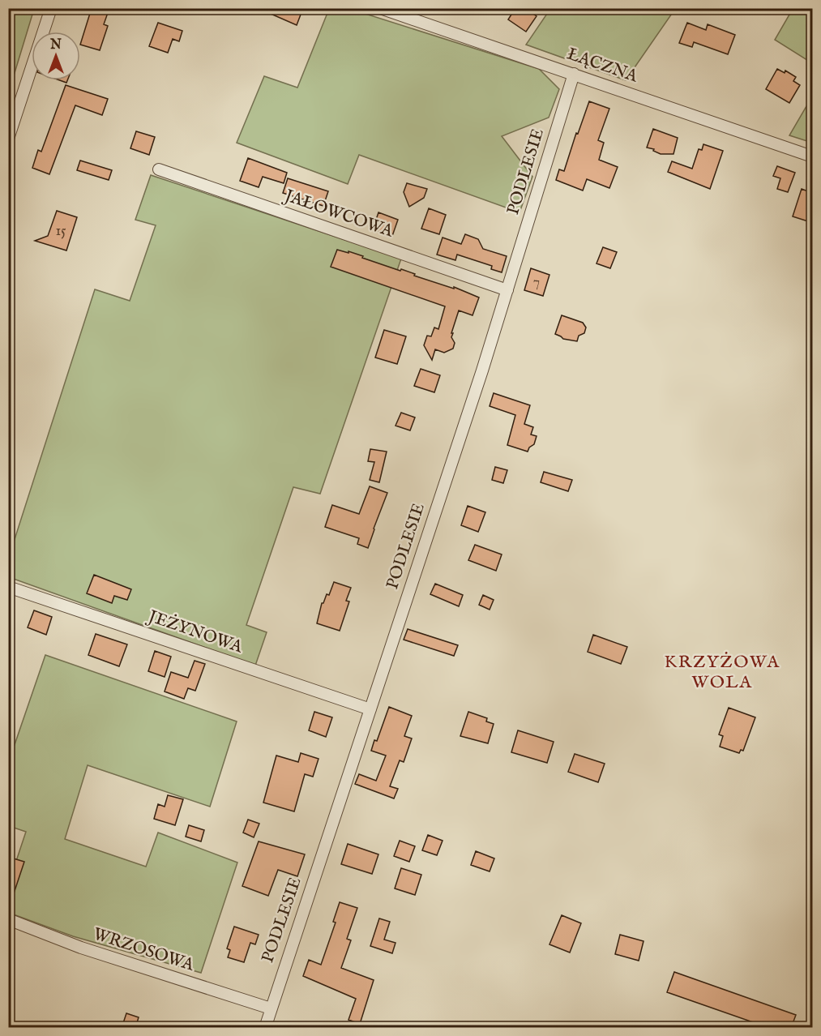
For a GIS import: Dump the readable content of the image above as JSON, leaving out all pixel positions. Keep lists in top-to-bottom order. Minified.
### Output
{"streets":{"street":["ŁĄCZNA","PODLESIE","JAŁOWCOWA","JEŻYNOWA","WRZOSOWA"]},"crossings":[["ŁĄCZNA","PODLESIE"],["PODLESIE","JAŁOWCOWA"],["PODLESIE","JEŻYNOWA"],["PODLESIE","WRZOSOWA"]],"districts":["KRZYŻOWA WOLA"],"house_numbers":["15","7"],"north":"top"}
